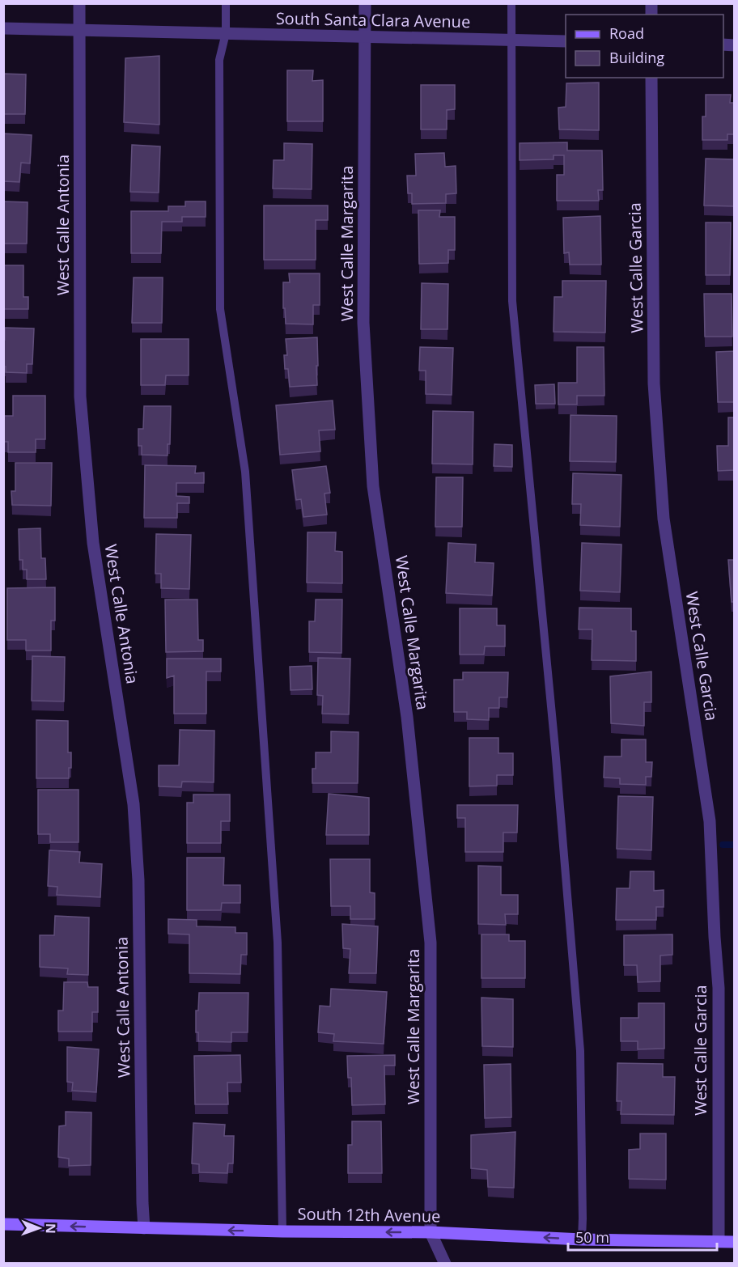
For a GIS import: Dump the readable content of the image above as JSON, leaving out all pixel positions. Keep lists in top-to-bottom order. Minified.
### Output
{"streets":{"main road":["South 12th Avenue"],"street":["South Santa Clara Avenue","West Calle Antonia","West Calle Margarita","West Calle Garcia"]},"crossings":[["South Santa Clara Avenue","West Calle Antonia"],["South Santa Clara Avenue","West Calle Margarita"],["West Calle Antonia","South 12th Avenue"],["West Calle Margarita","South 12th Avenue"],["West Calle Garcia","South 12th Avenue"]],"one_way":["South 12th Avenue"],"legend":["Road","Building"],"scale_bar":"50 m","north":"right"}
